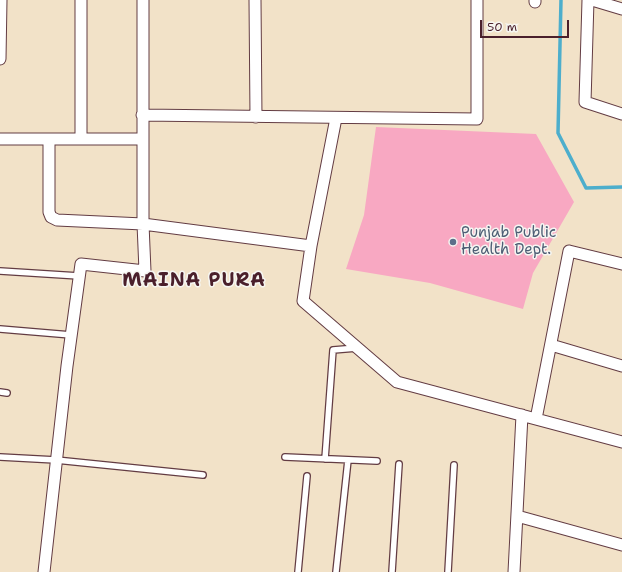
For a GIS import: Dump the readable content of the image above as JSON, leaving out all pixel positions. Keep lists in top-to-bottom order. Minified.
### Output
{"districts":["MAINA PURA"],"places":["Punjab Public Health Dept."],"scale_bar":"50 m"}
